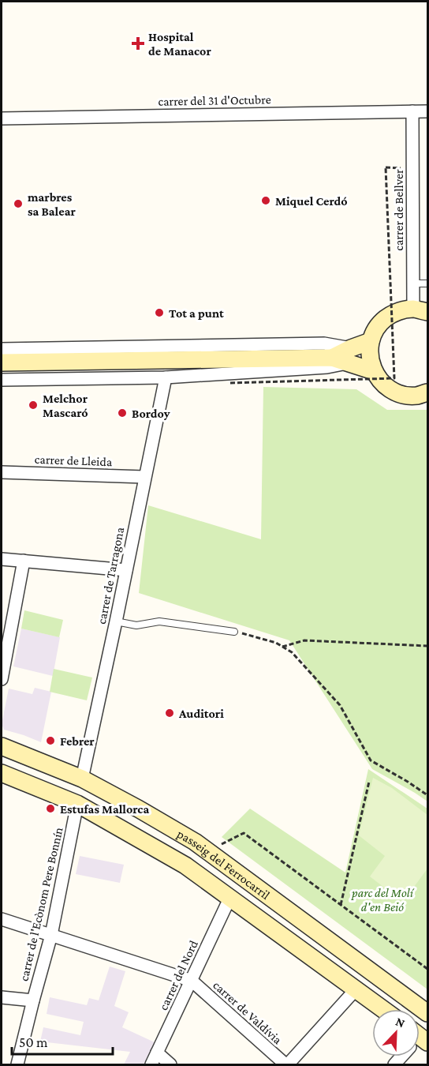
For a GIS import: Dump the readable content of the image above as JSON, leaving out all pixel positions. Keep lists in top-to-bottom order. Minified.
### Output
{"streets":{"main road":["passeig del Ferrocarril"],"street":["carrer del 31 d'Octubre","carrer de Bellver","carrer de Lleida","carrer de Tarragona","carrer de l'Ecònom Pere Bonnín","carrer del Nord","carrer de Valdívia"]},"crossings":[["carrer del 31 d'Octubre","carrer de Bellver"],["carrer de Lleida","carrer de Tarragona"],["carrer de Tarragona","passeig del Ferrocarril"],["passeig del Ferrocarril","carrer de l'Ecònom Pere Bonnín"],["passeig del Ferrocarril","carrer del Nord"],["carrer del Nord","carrer de Valdívia"]],"parks":["parc del Molí d'en Beió"],"places":{"health":["Hospital de Manacor"],"other":["Miquel Cerdó","marbres sa Balear","Tot a punt","Melchor Mascaró","Bordoy","Auditori","Febrer","Estufas Mallorca"]},"scale_bar":"50 m","north":"top right"}
